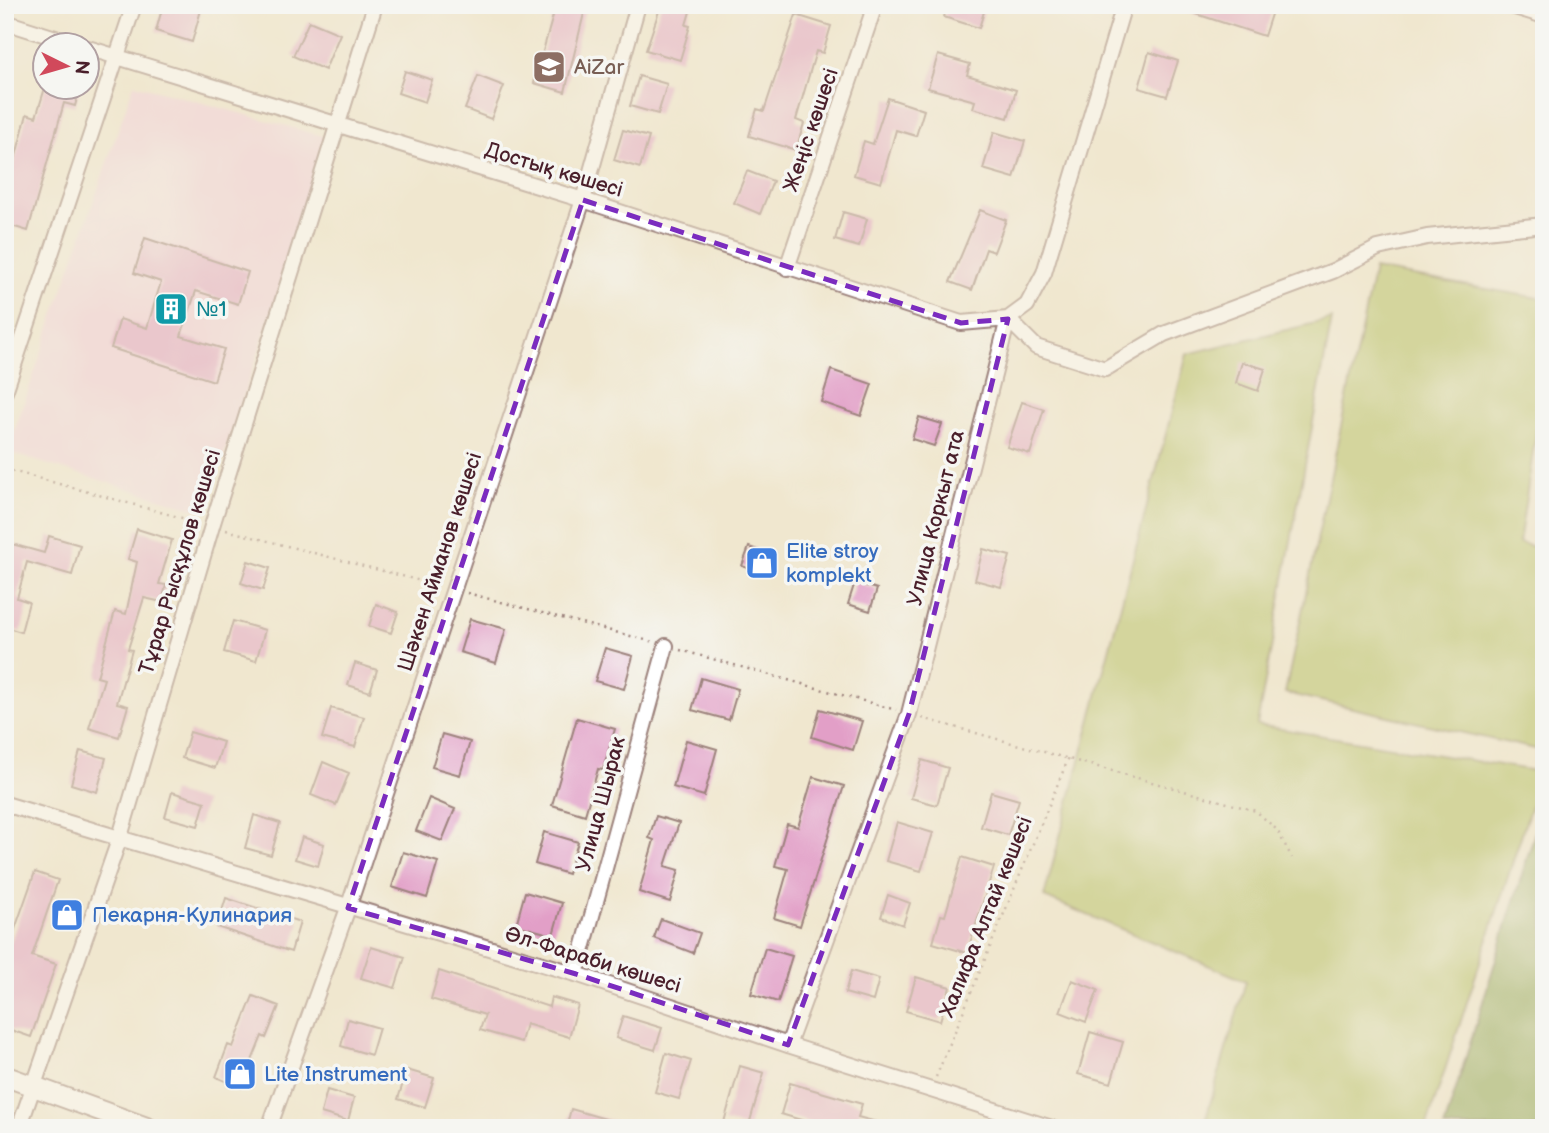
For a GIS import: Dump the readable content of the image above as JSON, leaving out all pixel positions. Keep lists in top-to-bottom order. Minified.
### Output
{"streets":{"street":["Жеңіс көшесі","Достық көшесі","Улица Коркыт ата","Тұрар Рысқұлов көшесі","Шәкен Айманов көшесі","Улица Шырак","Әл-Фараби көшесі"],"path":["Халифа Алтай көшесі"]},"crossings":[["Жеңіс көшесі","Достық көшесі"],["Достық көшесі","Улица Коркыт ата"],["Достық көшесі","Тұрар Рысқұлов көшесі"],["Достық көшесі","Шәкен Айманов көшесі"],["Улица Коркыт ата","Әл-Фараби көшесі"],["Тұрар Рысқұлов көшесі","Әл-Фараби көшесі"],["Шәкен Айманов көшесі","Әл-Фараби көшесі"],["Улица Шырак","Әл-Фараби көшесі"],["Халифа Алтай көшесі","Әл-Фараби көшесі"]],"places":{"school or university":["AiZar"],"building":["№1"],"shop":["Elite stroy komplekt","Пекарня-Кулинария","Lite Instrument"]},"north":"right"}
